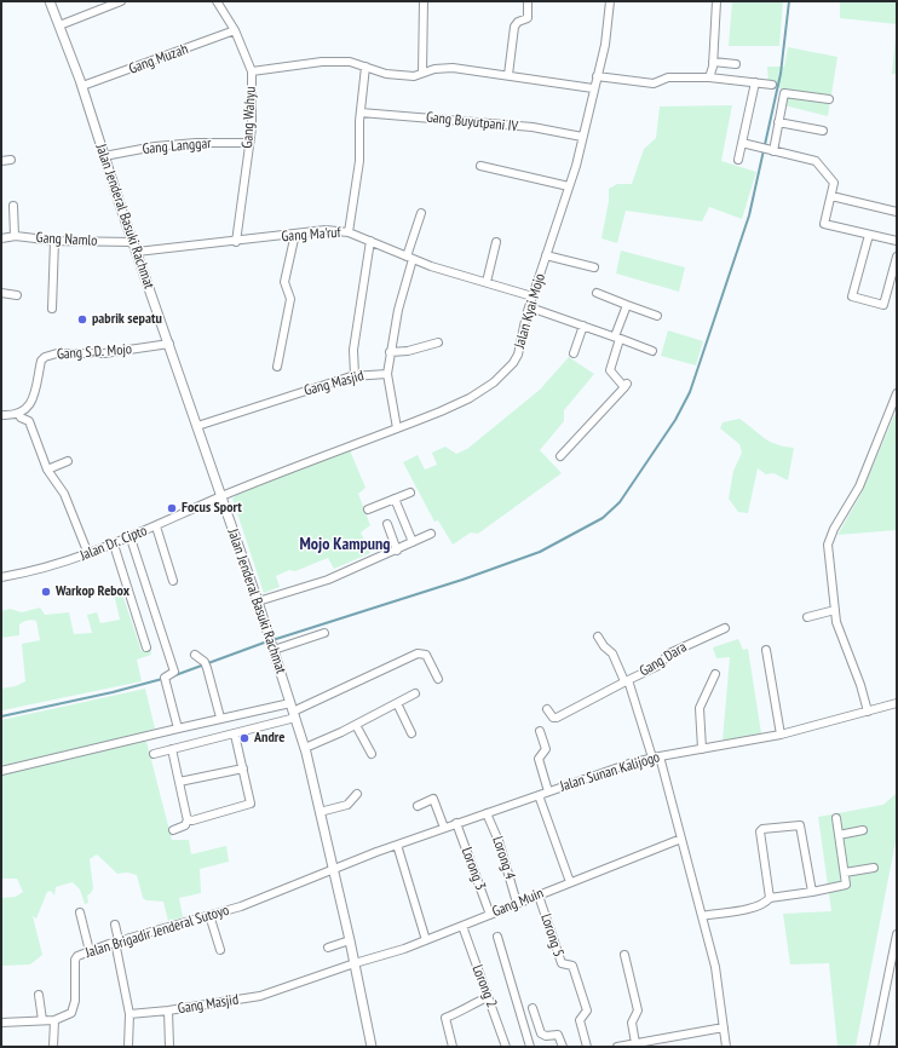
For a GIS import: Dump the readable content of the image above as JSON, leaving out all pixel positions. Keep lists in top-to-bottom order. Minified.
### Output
{"streets":{"main road":["Jalan Jenderal Basuki Rachmat"],"street":["Gang Muzah","Gang Wahyu","Gang Buyutpani IV","Gang Langgar","Gang Ma'ruf","Gang Namlo","Jalan Kyai Mojo","Gang S.D. Mojo","Gang Masjid","Jalan Dr. Cipto","Gang Dara","Jalan Sunan Kalijogo","Lorong 4","Lorong 3","Gang Muin","Jalan Brigadir Jenderal Sutoyo","Lorong 5","Lorong 2"]},"crossings":[["Gang Muzah","Gang Wahyu"],["Gang Muzah","Jalan Jenderal Basuki Rachmat"],["Gang Wahyu","Gang Langgar"],["Gang Wahyu","Gang Ma'ruf"],["Gang Buyutpani IV","Jalan Kyai Mojo"],["Gang Langgar","Jalan Jenderal Basuki Rachmat"],["Jalan Jenderal Basuki Rachmat","Gang Ma'ruf"],["Jalan Jenderal Basuki Rachmat","Gang Namlo"],["Jalan Jenderal Basuki Rachmat","Jalan Kyai Mojo"],["Jalan Jenderal Basuki Rachmat","Gang S.D. Mojo"],["Jalan Jenderal Basuki Rachmat","Gang Masjid"],["Jalan Jenderal Basuki Rachmat","Jalan Dr. Cipto"],["Jalan Jenderal Basuki Rachmat","Jalan Sunan Kalijogo"],["Jalan Jenderal Basuki Rachmat","Gang Muin"],["Jalan Jenderal Basuki Rachmat","Jalan Brigadir Jenderal Sutoyo"],["Gang Ma'ruf","Jalan Kyai Mojo"],["Jalan Kyai Mojo","Jalan Dr. Cipto"],["Gang Masjid","Gang Muin"],["Gang Dara","Jalan Sunan Kalijogo"],["Gang Dara","Gang Muin"],["Jalan Sunan Kalijogo","Lorong 4"],["Jalan Sunan Kalijogo","Lorong 3"],["Jalan Sunan Kalijogo","Jalan Brigadir Jenderal Sutoyo"],["Lorong 4","Gang Muin"],["Lorong 3","Gang Muin"],["Gang Muin","Lorong 5"],["Gang Muin","Lorong 2"]],"districts":["Mojo Kampung"],"places":["pabrik sepatu","Focus Sport","Warkop Rebox","Andre"]}
